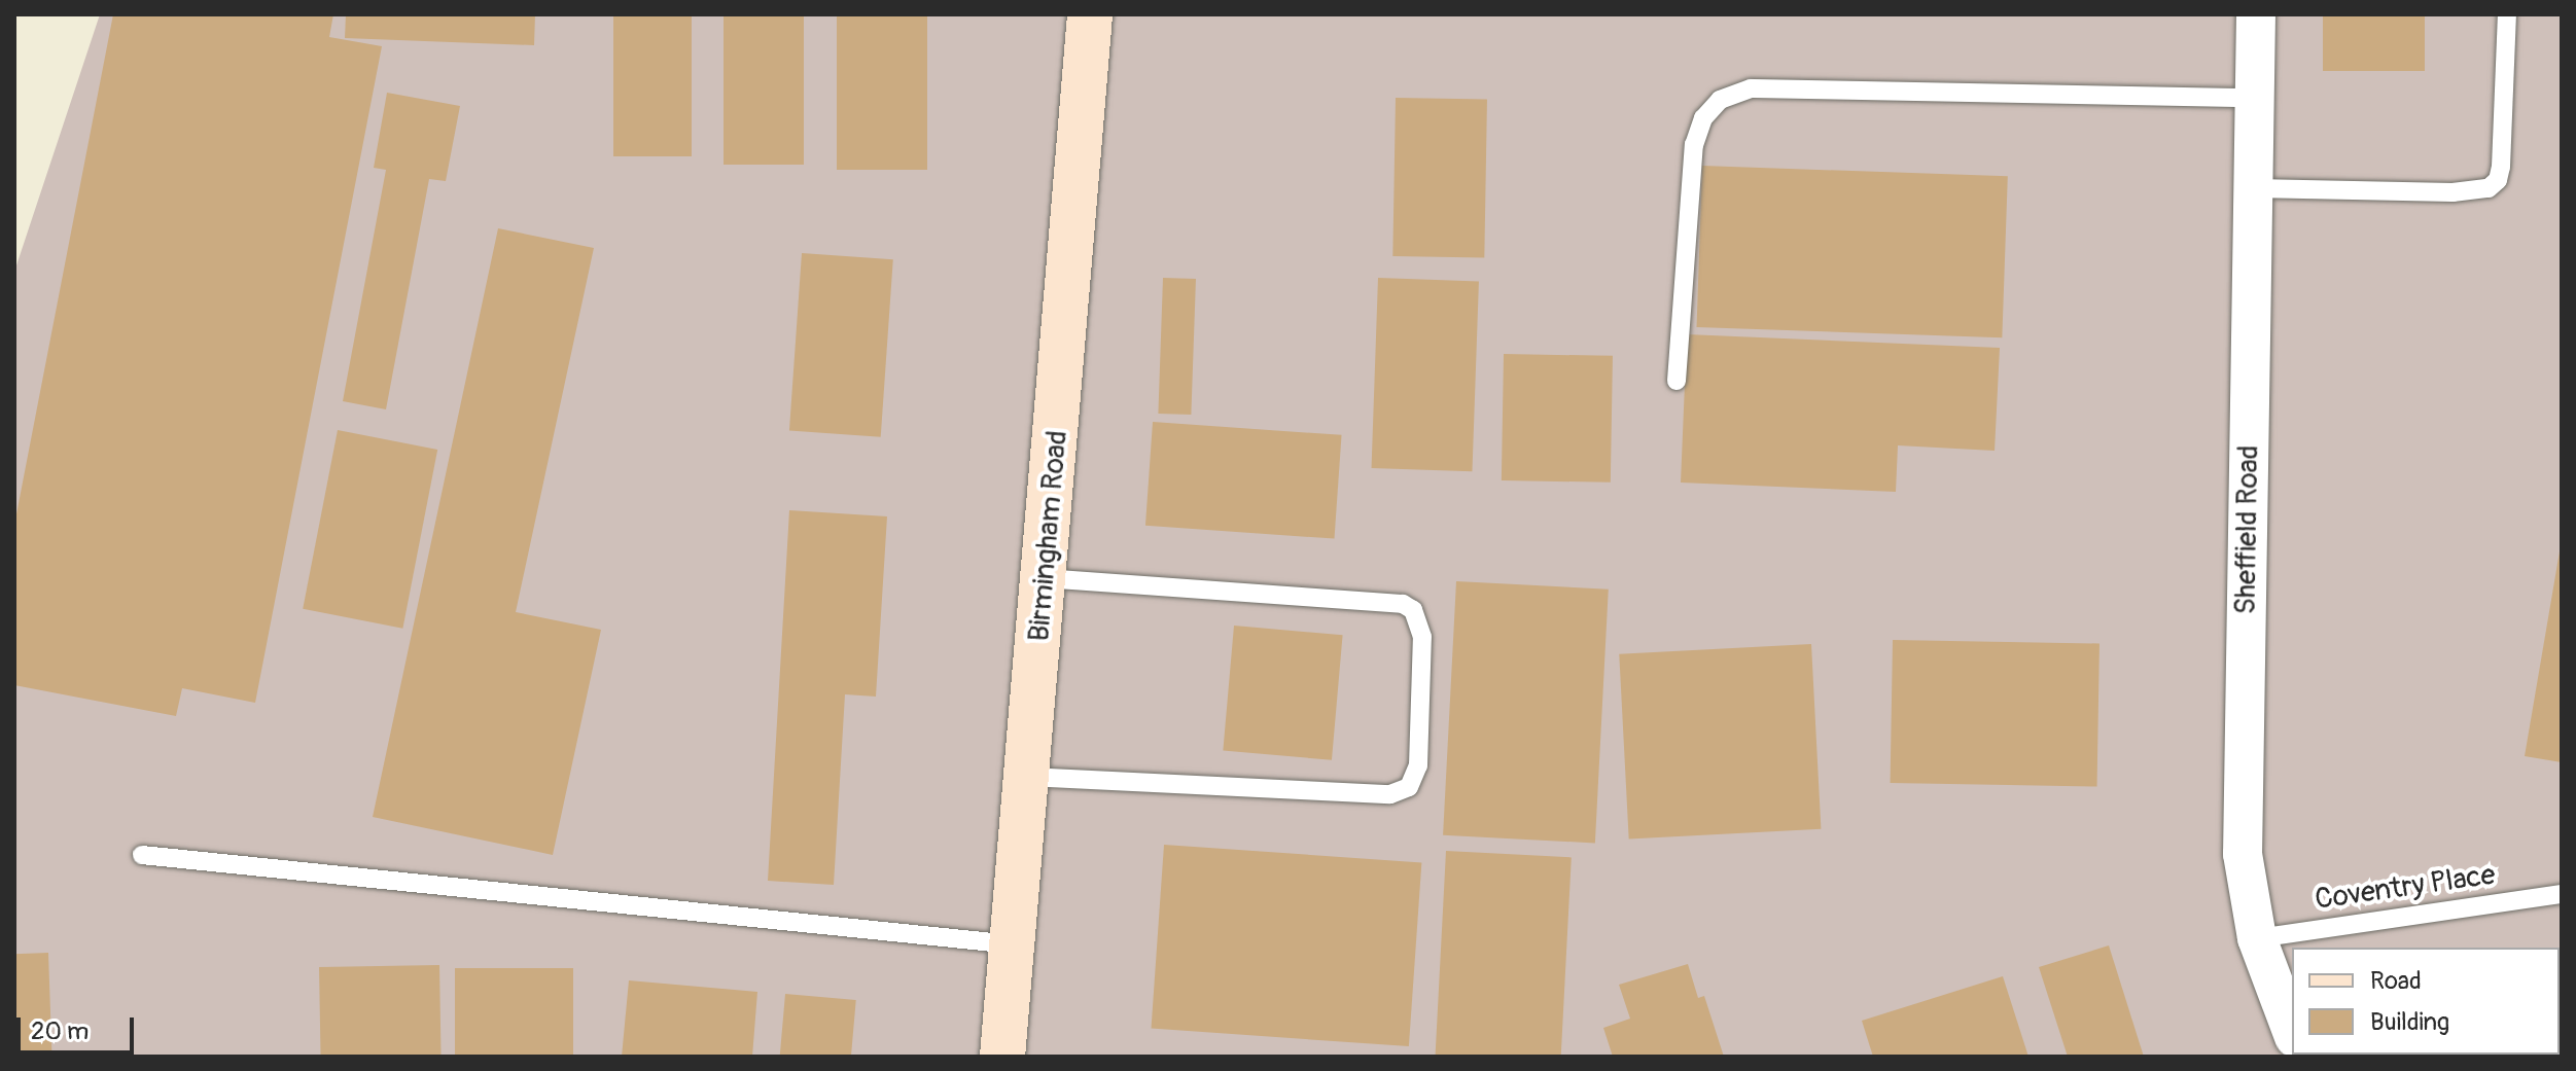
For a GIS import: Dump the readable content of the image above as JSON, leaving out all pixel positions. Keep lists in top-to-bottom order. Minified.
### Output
{"streets":{"street":["Sheffield Road","Birmingham Road"],"lane":["Coventry Place"]},"crossings":[["Sheffield Road","Coventry Place"]],"legend":["Road","Building"],"scale_bar":"20 m"}
